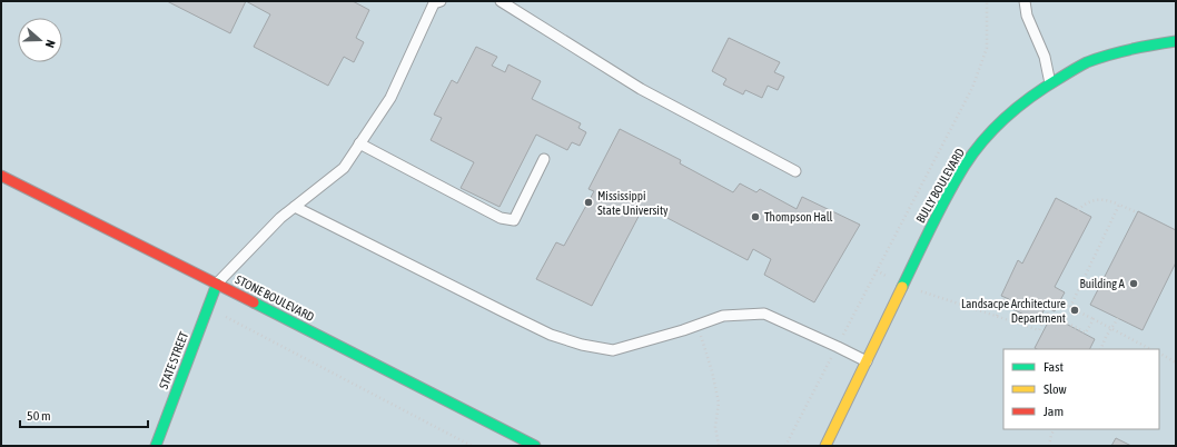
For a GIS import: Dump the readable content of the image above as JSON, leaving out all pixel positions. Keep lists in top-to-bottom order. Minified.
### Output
{"streets":{"street":["BULLY BOULEVARD","STONE BOULEVARD","STATE STREET"]},"crossings":[["STONE BOULEVARD","STATE STREET"]],"places":["Mississippi State University","Thompson Hall","Building A","Landsacpe Architecture Department"],"legend":["Fast","Slow","Jam"],"scale_bar":"50 m","north":"right"}
